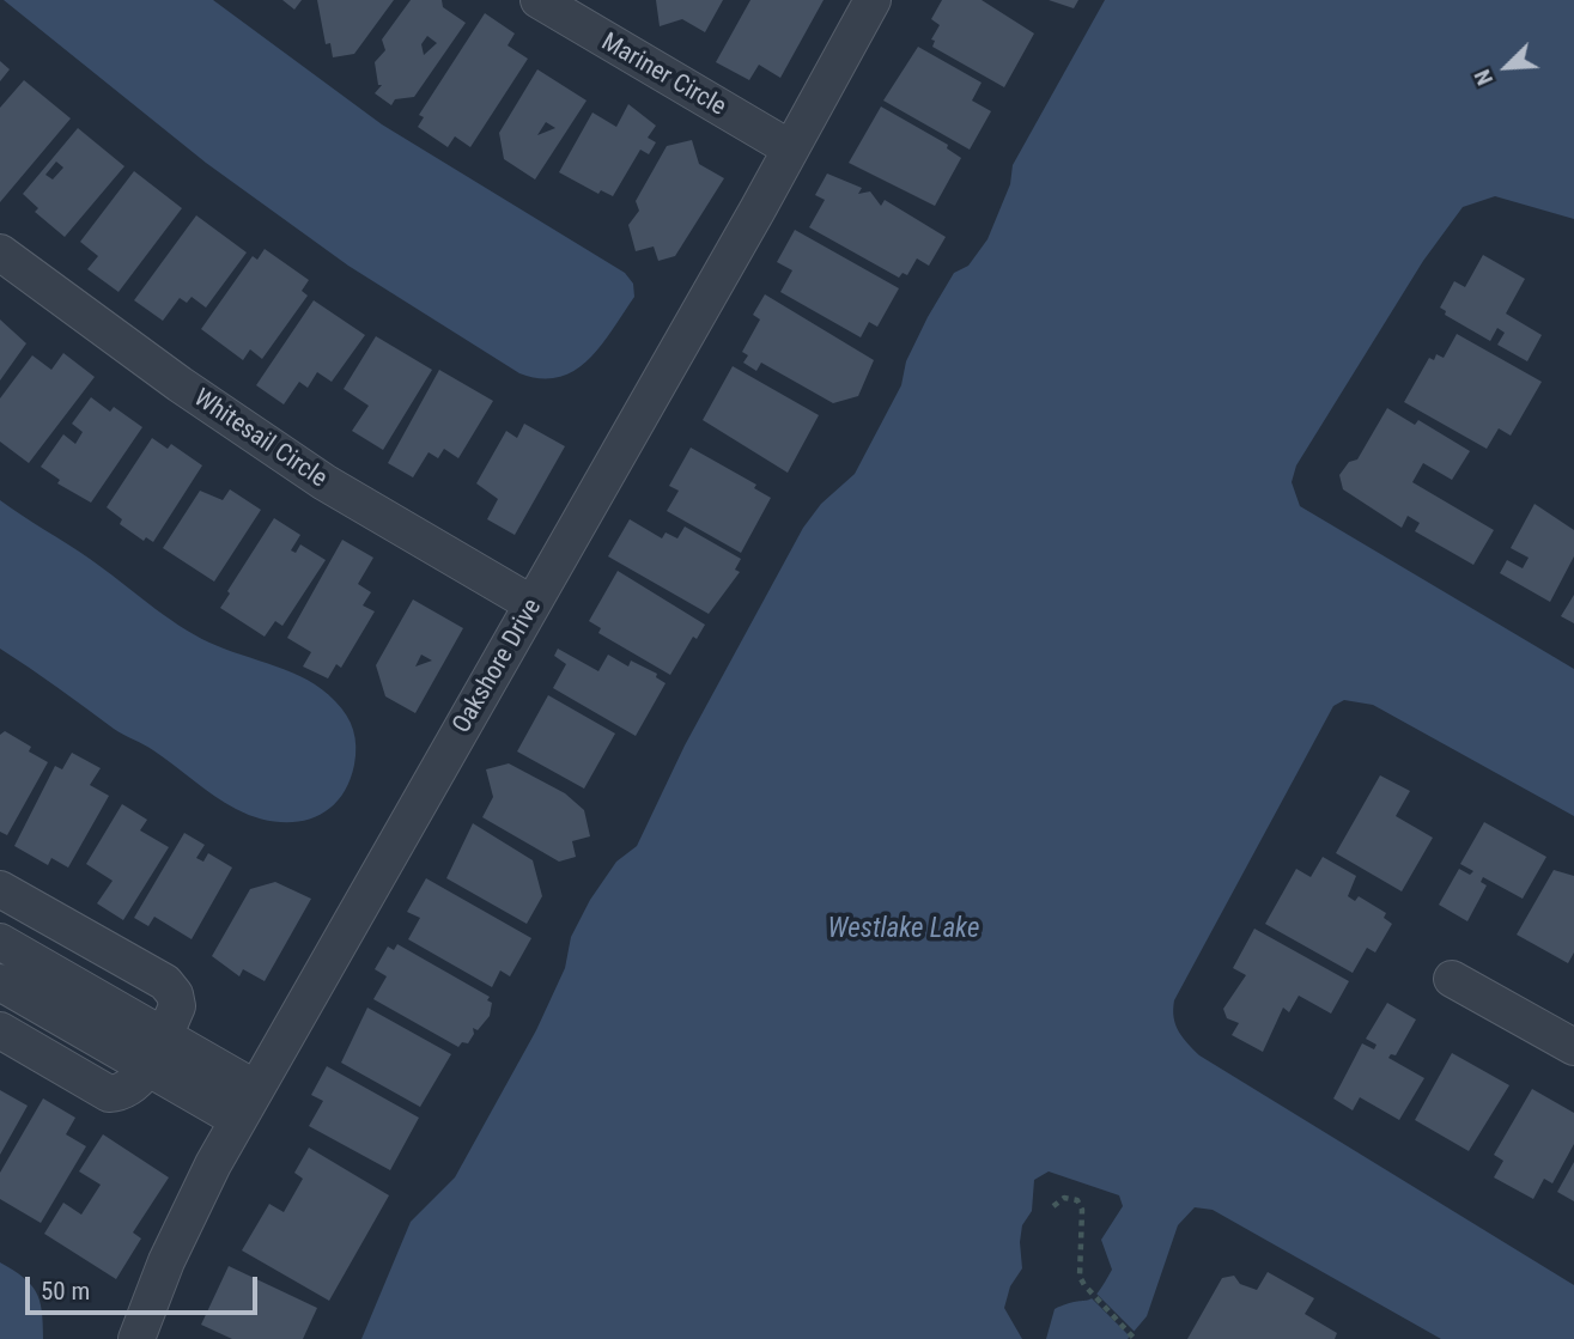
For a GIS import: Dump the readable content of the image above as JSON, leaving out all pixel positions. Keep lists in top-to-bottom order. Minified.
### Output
{"streets":{"street":["Mariner Circle","Whitesail Circle","Oakshore Drive"]},"crossings":[["Mariner Circle","Oakshore Drive"],["Whitesail Circle","Oakshore Drive"]],"water":["Westlake Lake"],"scale_bar":"50 m","north":"bottom left"}
